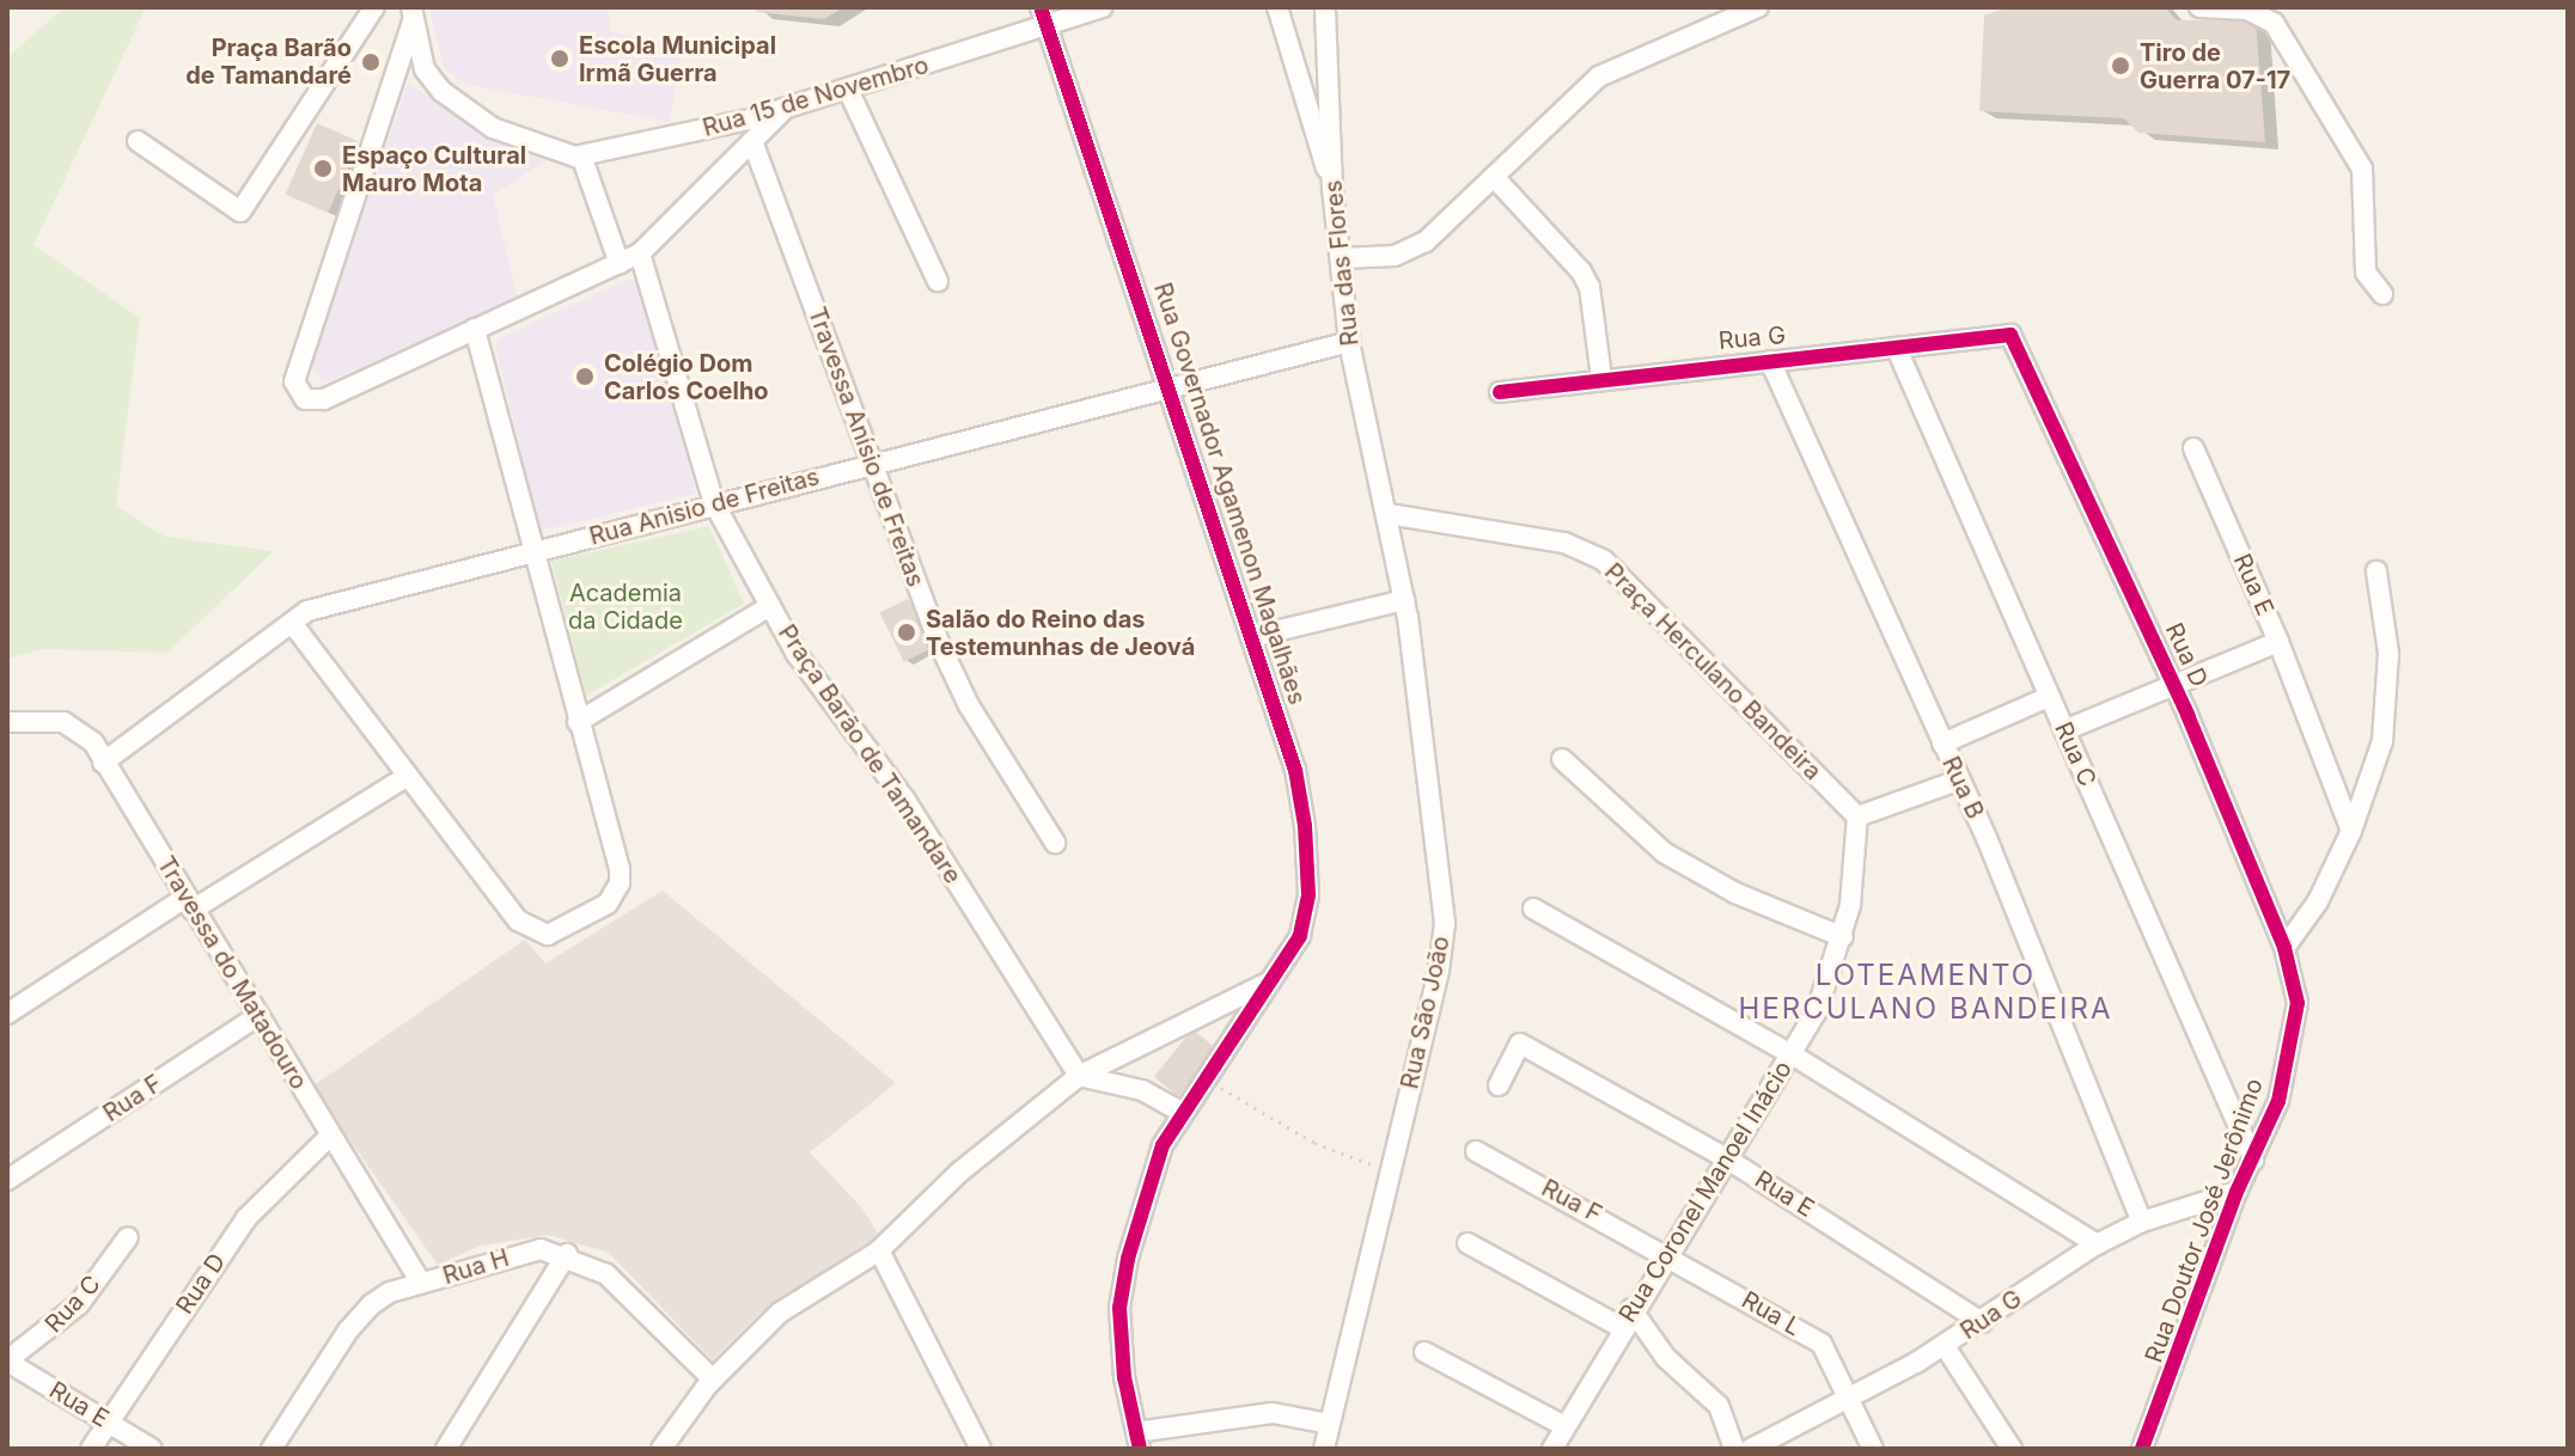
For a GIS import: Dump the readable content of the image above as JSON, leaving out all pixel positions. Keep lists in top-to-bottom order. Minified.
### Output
{"streets":{"street":["Rua 15 de Novembro","Rua das Flores","Rua G","Travessa Anísio de Freitas","Rua Governador Agamenon Magalhães","Rua Anisio de Freitas","Rua E","Rua D","Praça Herculano Bandeira","Praça Barão de Tamandare","Rua C","Rua B","Travessa do Matadouro","Rua São João","Rua F","Rua Coronel Manoel Inácio","Rua Doutor José Jerônimo","Rua H","Rua L"]},"crossings":[["Rua 15 de Novembro","Rua Governador Agamenon Magalhães"],["Rua das Flores","Rua Anisio de Freitas"],["Rua das Flores","Praça Herculano Bandeira"],["Rua das Flores","Rua São João"],["Rua G","Rua E"],["Rua G","Rua D"],["Rua G","Rua C"],["Rua G","Rua B"],["Rua G","Rua Doutor José Jerônimo"],["Rua G","Rua L"],["Travessa Anísio de Freitas","Rua Anisio de Freitas"],["Rua Governador Agamenon Magalhães","Rua Anisio de Freitas"],["Rua Anisio de Freitas","Praça Barão de Tamandare"],["Rua Anisio de Freitas","Travessa do Matadouro"],["Rua E","Rua D"],["Rua E","Rua C"],["Rua E","Rua Coronel Manoel Inácio"],["Rua D","Travessa do Matadouro"],["Rua D","Rua Doutor José Jerônimo"],["Praça Herculano Bandeira","Rua São João"],["Praça Herculano Bandeira","Rua Coronel Manoel Inácio"],["Rua C","Rua Doutor José Jerônimo"],["Travessa do Matadouro","Rua F"],["Travessa do Matadouro","Rua H"],["Rua F","Rua Coronel Manoel Inácio"],["Rua F","Rua L"],["Rua Coronel Manoel Inácio","Rua L"]],"districts":["LOTEAMENTO HERCULANO BANDEIRA"],"parks":["Academia da Cidade"],"places":["Escola Municipal Irmã Guerra","Praça Barão de Tamandaré","Tiro de Guerra 07-17","Espaço Cultural Mauro Mota","Colégio Dom Carlos Coelho","Salão do Reino das Testemunhas de Jeová"]}
